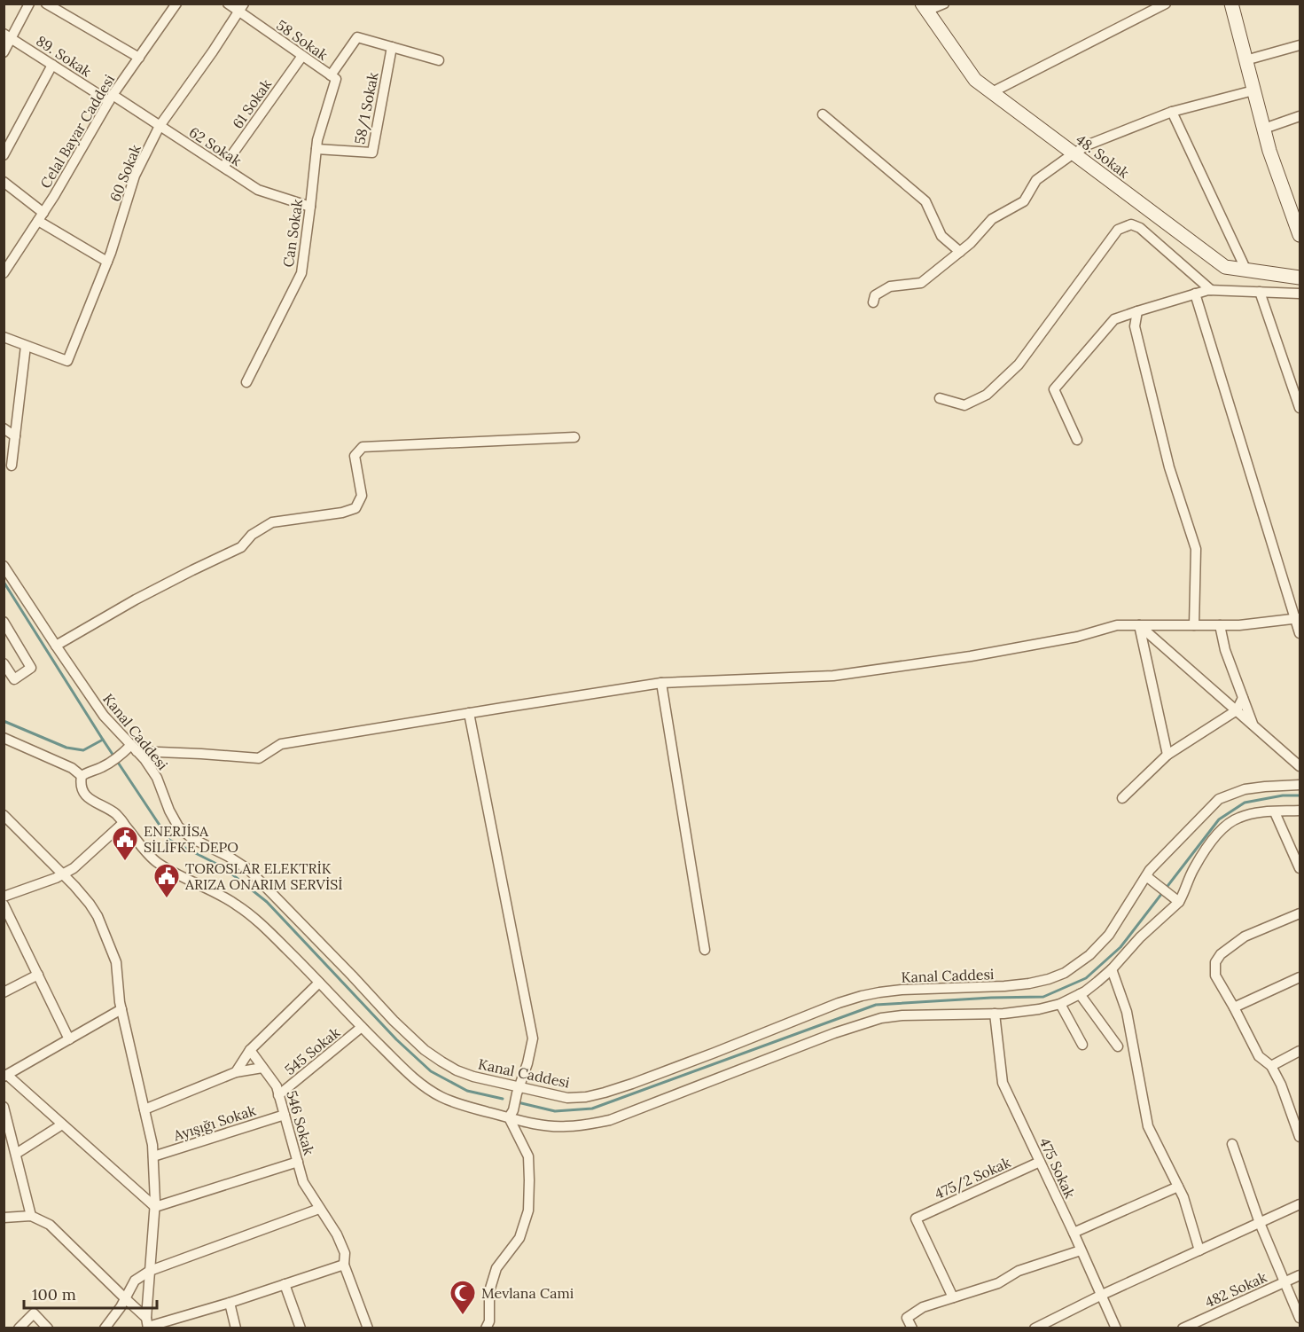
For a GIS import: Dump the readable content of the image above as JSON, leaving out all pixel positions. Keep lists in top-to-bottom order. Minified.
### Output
{"streets":{"main road":["48. Sokak"],"street":["58 Sokak","89. Sokak","61 Sokak","58/1 Sokak","Celal Bayar Caddesi","62 Sokak","60 Sokak","Can Sokak","Kanal Caddesi","545 Sokak","Ayışığı Sokak","546 Sokak","475 Sokak","475/2 Sokak","482 Sokak"]},"crossings":[["58 Sokak","61 Sokak"],["58 Sokak","60 Sokak"],["58 Sokak","Can Sokak"],["89. Sokak","Celal Bayar Caddesi"],["89. Sokak","62 Sokak"],["61 Sokak","62 Sokak"],["58/1 Sokak","Can Sokak"],["Celal Bayar Caddesi","62 Sokak"],["62 Sokak","60 Sokak"],["62 Sokak","Can Sokak"],["545 Sokak","546 Sokak"],["Ayışığı Sokak","546 Sokak"],["475 Sokak","475/2 Sokak"]],"places":{"public building":["ENERJİSA SİLİFKE DEPO","TOROSLAR ELEKTRİK ARIZA ONARIM SERVİSİ"],"mosque":["Mevlana Cami"]},"scale_bar":"100 m"}
